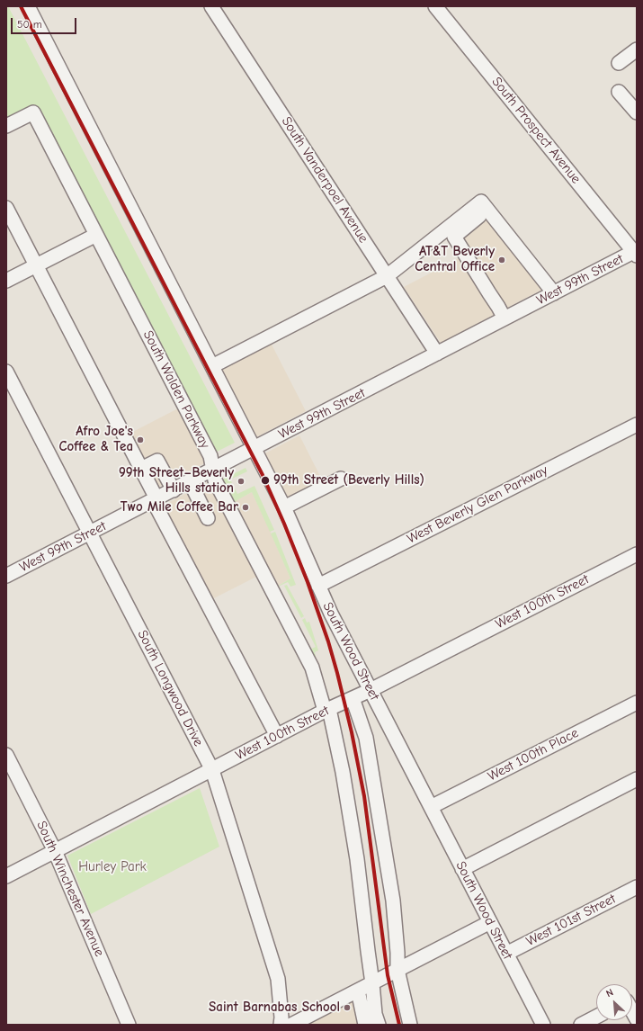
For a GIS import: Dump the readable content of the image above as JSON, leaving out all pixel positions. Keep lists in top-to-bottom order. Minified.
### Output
{"streets":{"street":["South Prospect Avenue","South Vanderpoel Avenue","West 99th Street","South Walden Parkway","West Beverly Glen Parkway","West 100th Street","South Wood Street","South Longwood Drive","West 100th Place","South Winchester Avenue","West 101st Street"]},"crossings":[["South Prospect Avenue","West 99th Street"],["South Vanderpoel Avenue","West 99th Street"],["West 99th Street","South Walden Parkway"],["West 99th Street","South Wood Street"],["West 99th Street","South Longwood Drive"],["South Walden Parkway","West 100th Street"],["West Beverly Glen Parkway","South Wood Street"],["West 100th Street","South Wood Street"],["West 100th Street","South Longwood Drive"],["West 100th Street","South Winchester Avenue"],["South Wood Street","West 100th Place"],["South Wood Street","West 101st Street"]],"parks":["Hurley Park"],"places":["AT&T Beverly Central Office","Afro Joe's Coffee & Tea","99th Street (Beverly Hills)","99th Street–Beverly Hills station","Two Mile Coffee Bar","Saint Barnabas School"],"scale_bar":"50 m","north":"top left"}
